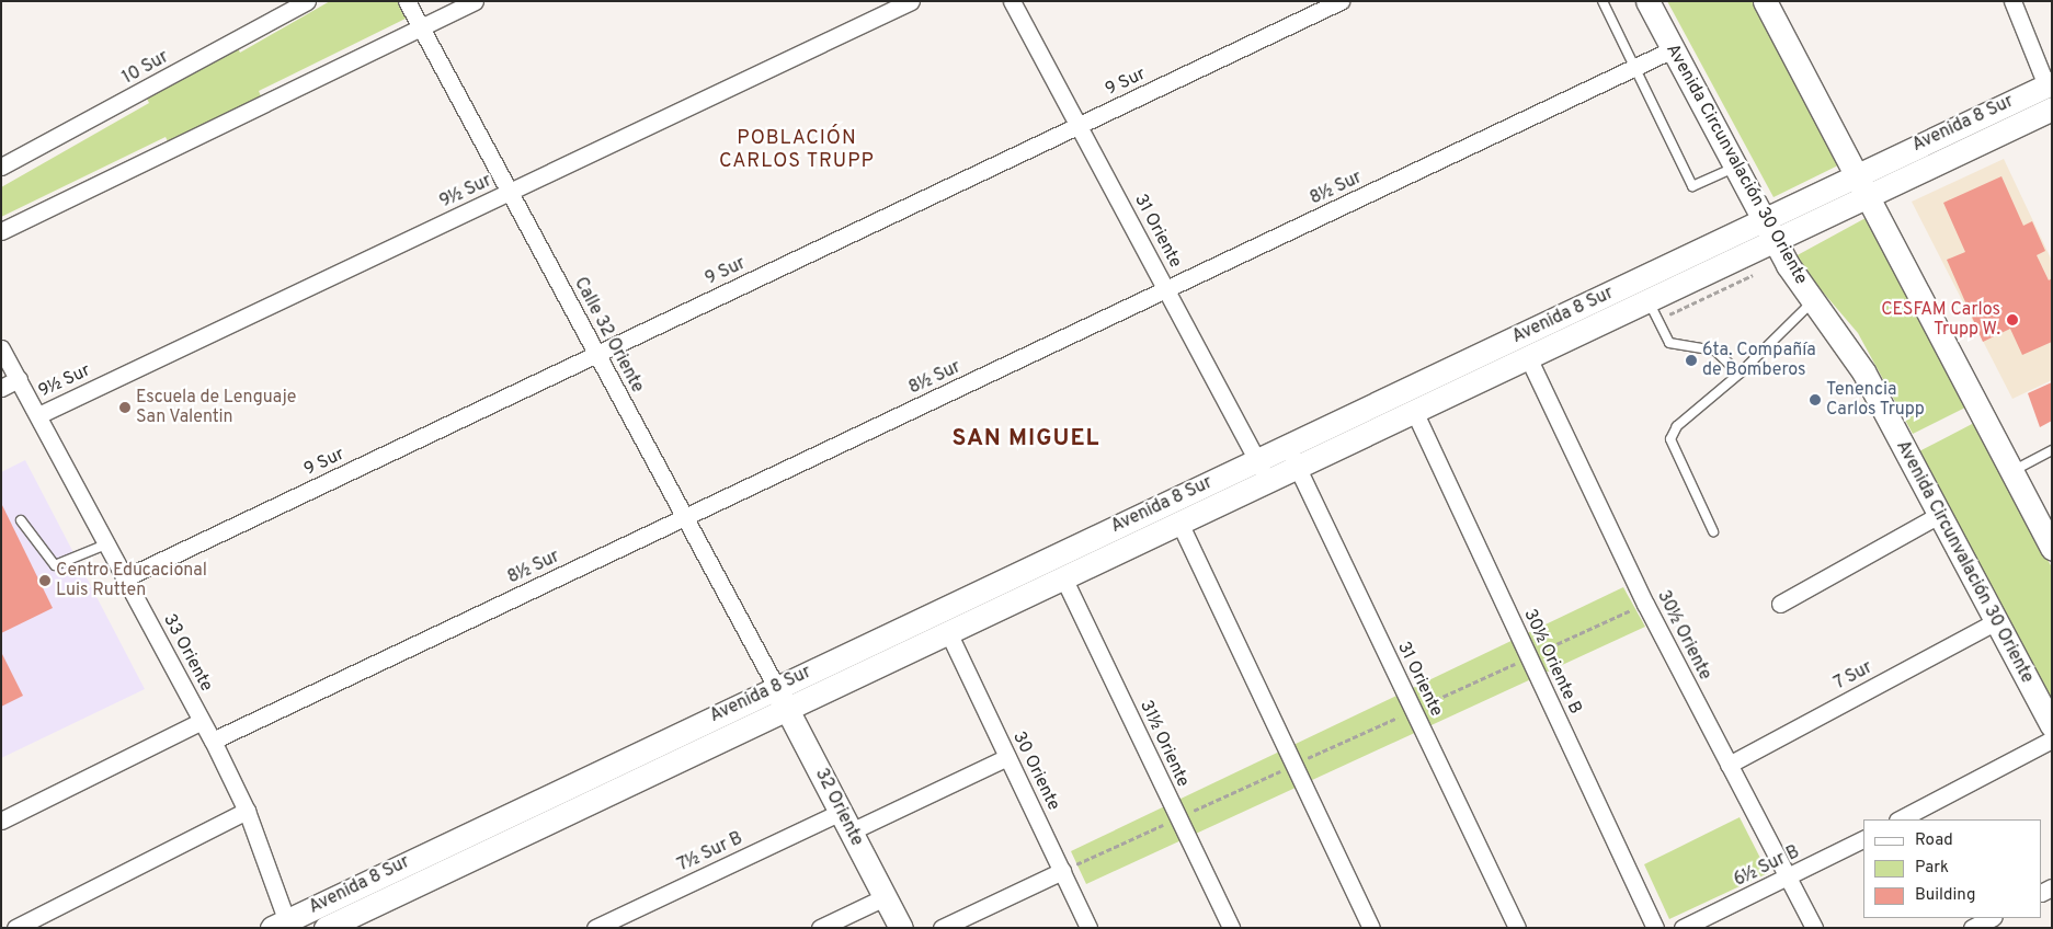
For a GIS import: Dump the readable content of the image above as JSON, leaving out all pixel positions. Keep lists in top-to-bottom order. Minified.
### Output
{"streets":{"street":["10 Sur","9 Sur","Avenida 8 Sur","Avenida Circunvalación 30 Oriente","8½ Sur","9½ Sur","31 Oriente","Calle 32 Oriente","30½ Oriente","33 Oriente","30½ Oriente B","7 Sur","31½ Oriente","30 Oriente","32 Oriente","7½ Sur B","6½ Sur B"]},"crossings":[["9 Sur","31 Oriente"],["9 Sur","Calle 32 Oriente"],["9 Sur","33 Oriente"],["Avenida 8 Sur","Avenida Circunvalación 30 Oriente"],["Avenida 8 Sur","31 Oriente"],["Avenida 8 Sur","Calle 32 Oriente"],["Avenida 8 Sur","30½ Oriente"],["Avenida 8 Sur","33 Oriente"],["Avenida 8 Sur","30½ Oriente B"],["Avenida 8 Sur","31½ Oriente"],["Avenida 8 Sur","30 Oriente"],["Avenida 8 Sur","32 Oriente"],["Avenida Circunvalación 30 Oriente","8½ Sur"],["Avenida Circunvalación 30 Oriente","7 Sur"],["8½ Sur","31 Oriente"],["8½ Sur","Calle 32 Oriente"],["8½ Sur","33 Oriente"],["9½ Sur","Calle 32 Oriente"],["9½ Sur","33 Oriente"],["Calle 32 Oriente","32 Oriente"],["30½ Oriente","7 Sur"],["30½ Oriente","6½ Sur B"],["30 Oriente","7½ Sur B"],["32 Oriente","7½ Sur B"]],"districts":["POBLACIÓN CARLOS TRUPP","SAN MIGUEL"],"places":["CESFAM Carlos Trupp W.","6ta. Compañía de Bomberos","Tenencia Carlos Trupp","Escuela de Lenguaje San Valentin","Centro Educacional Luis Rutten"],"legend":["Road","Park","Building"]}
